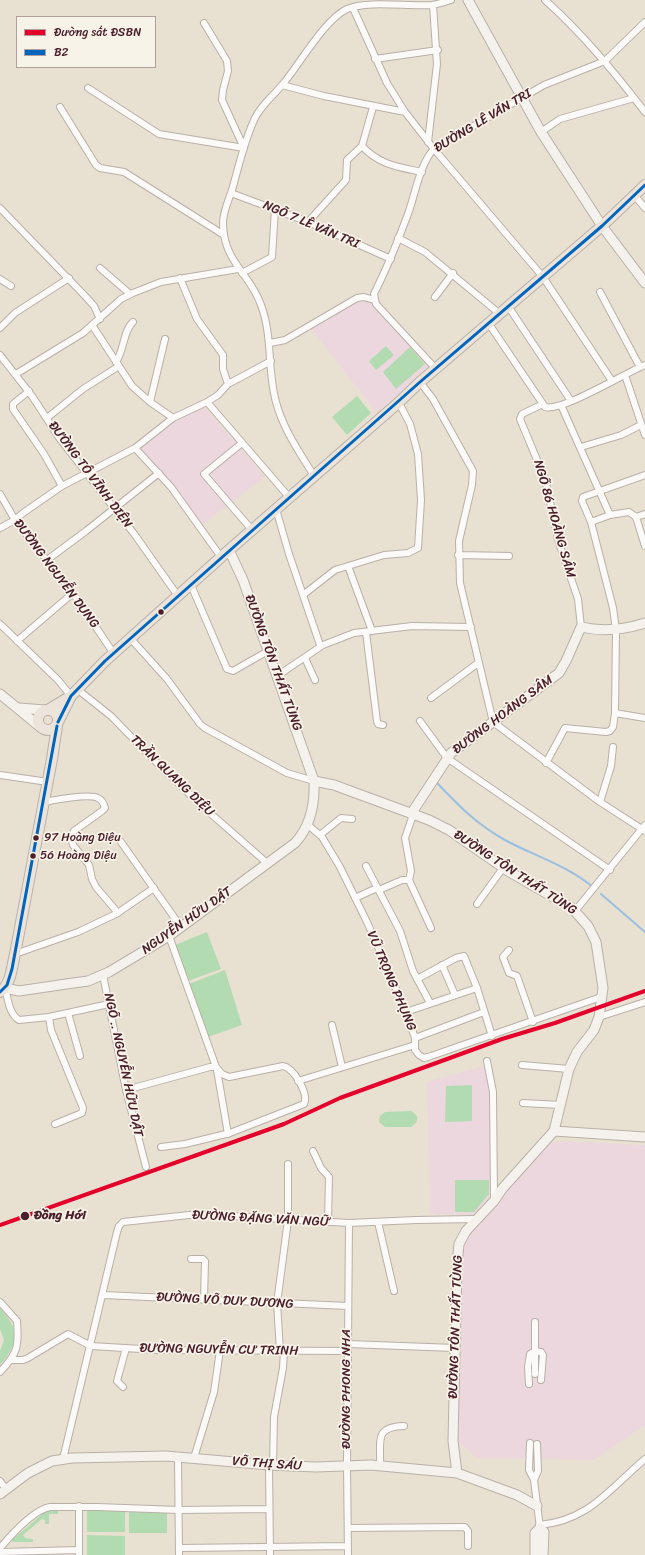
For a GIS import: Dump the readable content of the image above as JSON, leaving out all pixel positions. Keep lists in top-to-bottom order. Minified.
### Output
{"streets":{"street":["ĐƯỜNG LÊ VĂN TRI","NGÕ 7 LÊ VĂN TRI","ĐƯỜNG TÔ VĨNH DIỆN","NGÕ 86 HOÀNG SÂM","ĐƯỜNG NGUYỄN DỤNG","ĐƯỜNG TÔN THẤT TÙNG","ĐƯỜNG HOÀNG SÂM","TRẦN QUANG DIỆU","NGUYỄN HỮU DẬT","VŨ TRỌNG PHỤNG","NGÕ .. NGUYỄN HỮU DẬT","ĐƯỜNG ĐẶNG VĂN NGỮ","ĐƯỜNG VÕ DUY DƯƠNG","ĐƯỜNG NGUYỄN CƯ TRINH","ĐƯỜNG PHONG NHA","VÕ THỊ SÁU"]},"crossings":[["ĐƯỜNG LÊ VĂN TRI","NGÕ 7 LÊ VĂN TRI"],["NGÕ 86 HOÀNG SÂM","ĐƯỜNG HOÀNG SÂM"],["ĐƯỜNG TÔN THẤT TÙNG","ĐƯỜNG HOÀNG SÂM"],["ĐƯỜNG TÔN THẤT TÙNG","NGUYỄN HỮU DẬT"],["ĐƯỜNG TÔN THẤT TÙNG","VŨ TRỌNG PHỤNG"],["ĐƯỜNG TÔN THẤT TÙNG","ĐƯỜNG ĐẶNG VĂN NGỮ"],["ĐƯỜNG TÔN THẤT TÙNG","VÕ THỊ SÁU"],["TRẦN QUANG DIỆU","NGUYỄN HỮU DẬT"],["NGUYỄN HỮU DẬT","VŨ TRỌNG PHỤNG"],["NGUYỄN HỮU DẬT","NGÕ .. NGUYỄN HỮU DẬT"],["ĐƯỜNG ĐẶNG VĂN NGỮ","ĐƯỜNG VÕ DUY DƯƠNG"],["ĐƯỜNG ĐẶNG VĂN NGỮ","ĐƯỜNG NGUYỄN CƯ TRINH"],["ĐƯỜNG ĐẶNG VĂN NGỮ","ĐƯỜNG PHONG NHA"],["ĐƯỜNG ĐẶNG VĂN NGỮ","VÕ THỊ SÁU"],["ĐƯỜNG VÕ DUY DƯƠNG","ĐƯỜNG PHONG NHA"],["ĐƯỜNG NGUYỄN CƯ TRINH","ĐƯỜNG PHONG NHA"],["ĐƯỜNG PHONG NHA","VÕ THỊ SÁU"]],"places":["97 Hoàng Diệu","56 Hoàng Diệu","Đồng Hới"],"lines":["transit line B2","rail line ĐSBN"],"legend":["Đường sắt ĐSBN","B2"]}
